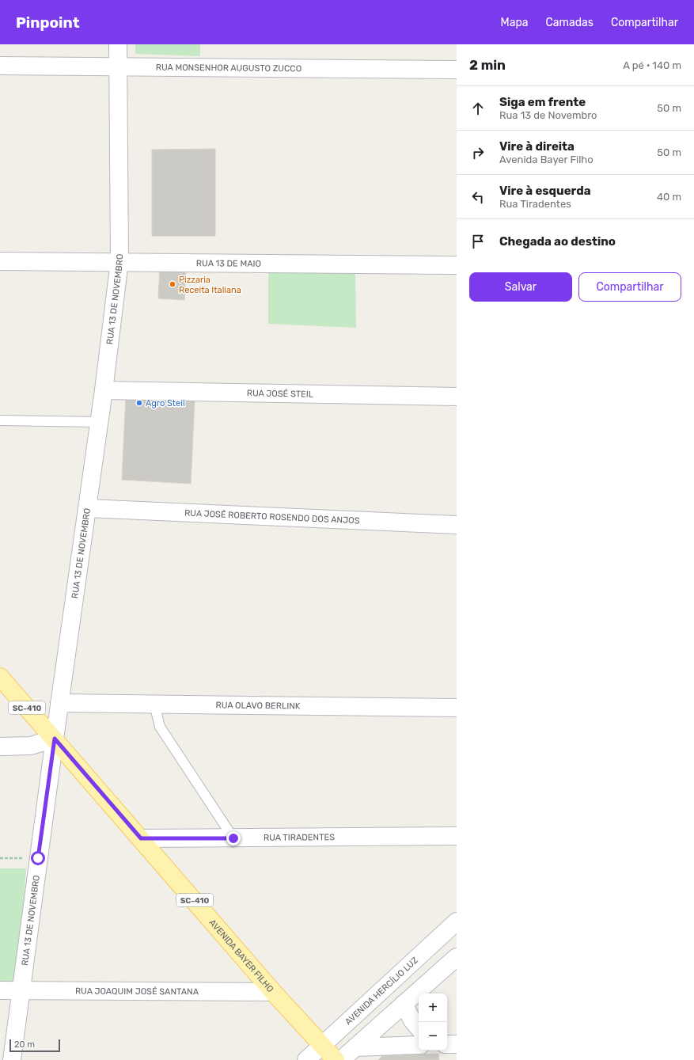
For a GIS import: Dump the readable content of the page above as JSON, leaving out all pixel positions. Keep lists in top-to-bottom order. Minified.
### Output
{"streets":{"main road":["SC-410","AVENIDA BAYER FILHO"],"street":["RUA MONSENHOR AUGUSTO ZUCCO","RUA 13 DE MAIO","RUA 13 DE NOVEMBRO","RUA JOSÉ STEIL","RUA JOSÉ ROBERTO ROSENDO DOS ANJOS","RUA OLAVO BERLINK","RUA TIRADENTES","RUA JOAQUIM JOSÉ SANTANA","AVENIDA HERCÍLIO LUZ"]},"crossings":[["RUA MONSENHOR AUGUSTO ZUCCO","RUA 13 DE NOVEMBRO"],["RUA 13 DE MAIO","RUA 13 DE NOVEMBRO"],["RUA 13 DE NOVEMBRO","RUA JOSÉ STEIL"],["RUA 13 DE NOVEMBRO","RUA JOSÉ ROBERTO ROSENDO DOS ANJOS"],["RUA 13 DE NOVEMBRO","RUA OLAVO BERLINK"],["RUA 13 DE NOVEMBRO","AVENIDA BAYER FILHO"],["RUA 13 DE NOVEMBRO","RUA JOAQUIM JOSÉ SANTANA"],["RUA TIRADENTES","AVENIDA BAYER FILHO"],["AVENIDA BAYER FILHO","RUA JOAQUIM JOSÉ SANTANA"],["AVENIDA BAYER FILHO","AVENIDA HERCÍLIO LUZ"]],"places":["Pizzaria Receita Italiana","Agro Steil"],"scale_bar":"20 m","page":{"header":"Pinpoint","nav":["Mapa","Camadas","Compartilhar"],"heading":["2 min","A pé · 140 m"],"list":[["Siga em frente","Rua 13 de Novembro","50 m"],["Vire à direita","Avenida Bayer Filho","50 m"],["Vire à esquerda","Rua Tiradentes","40 m"],"Chegada ao destino"],"buttons":["Salvar","Compartilhar"],"map_buttons":["+","−"],"scale":"20 m"}}
